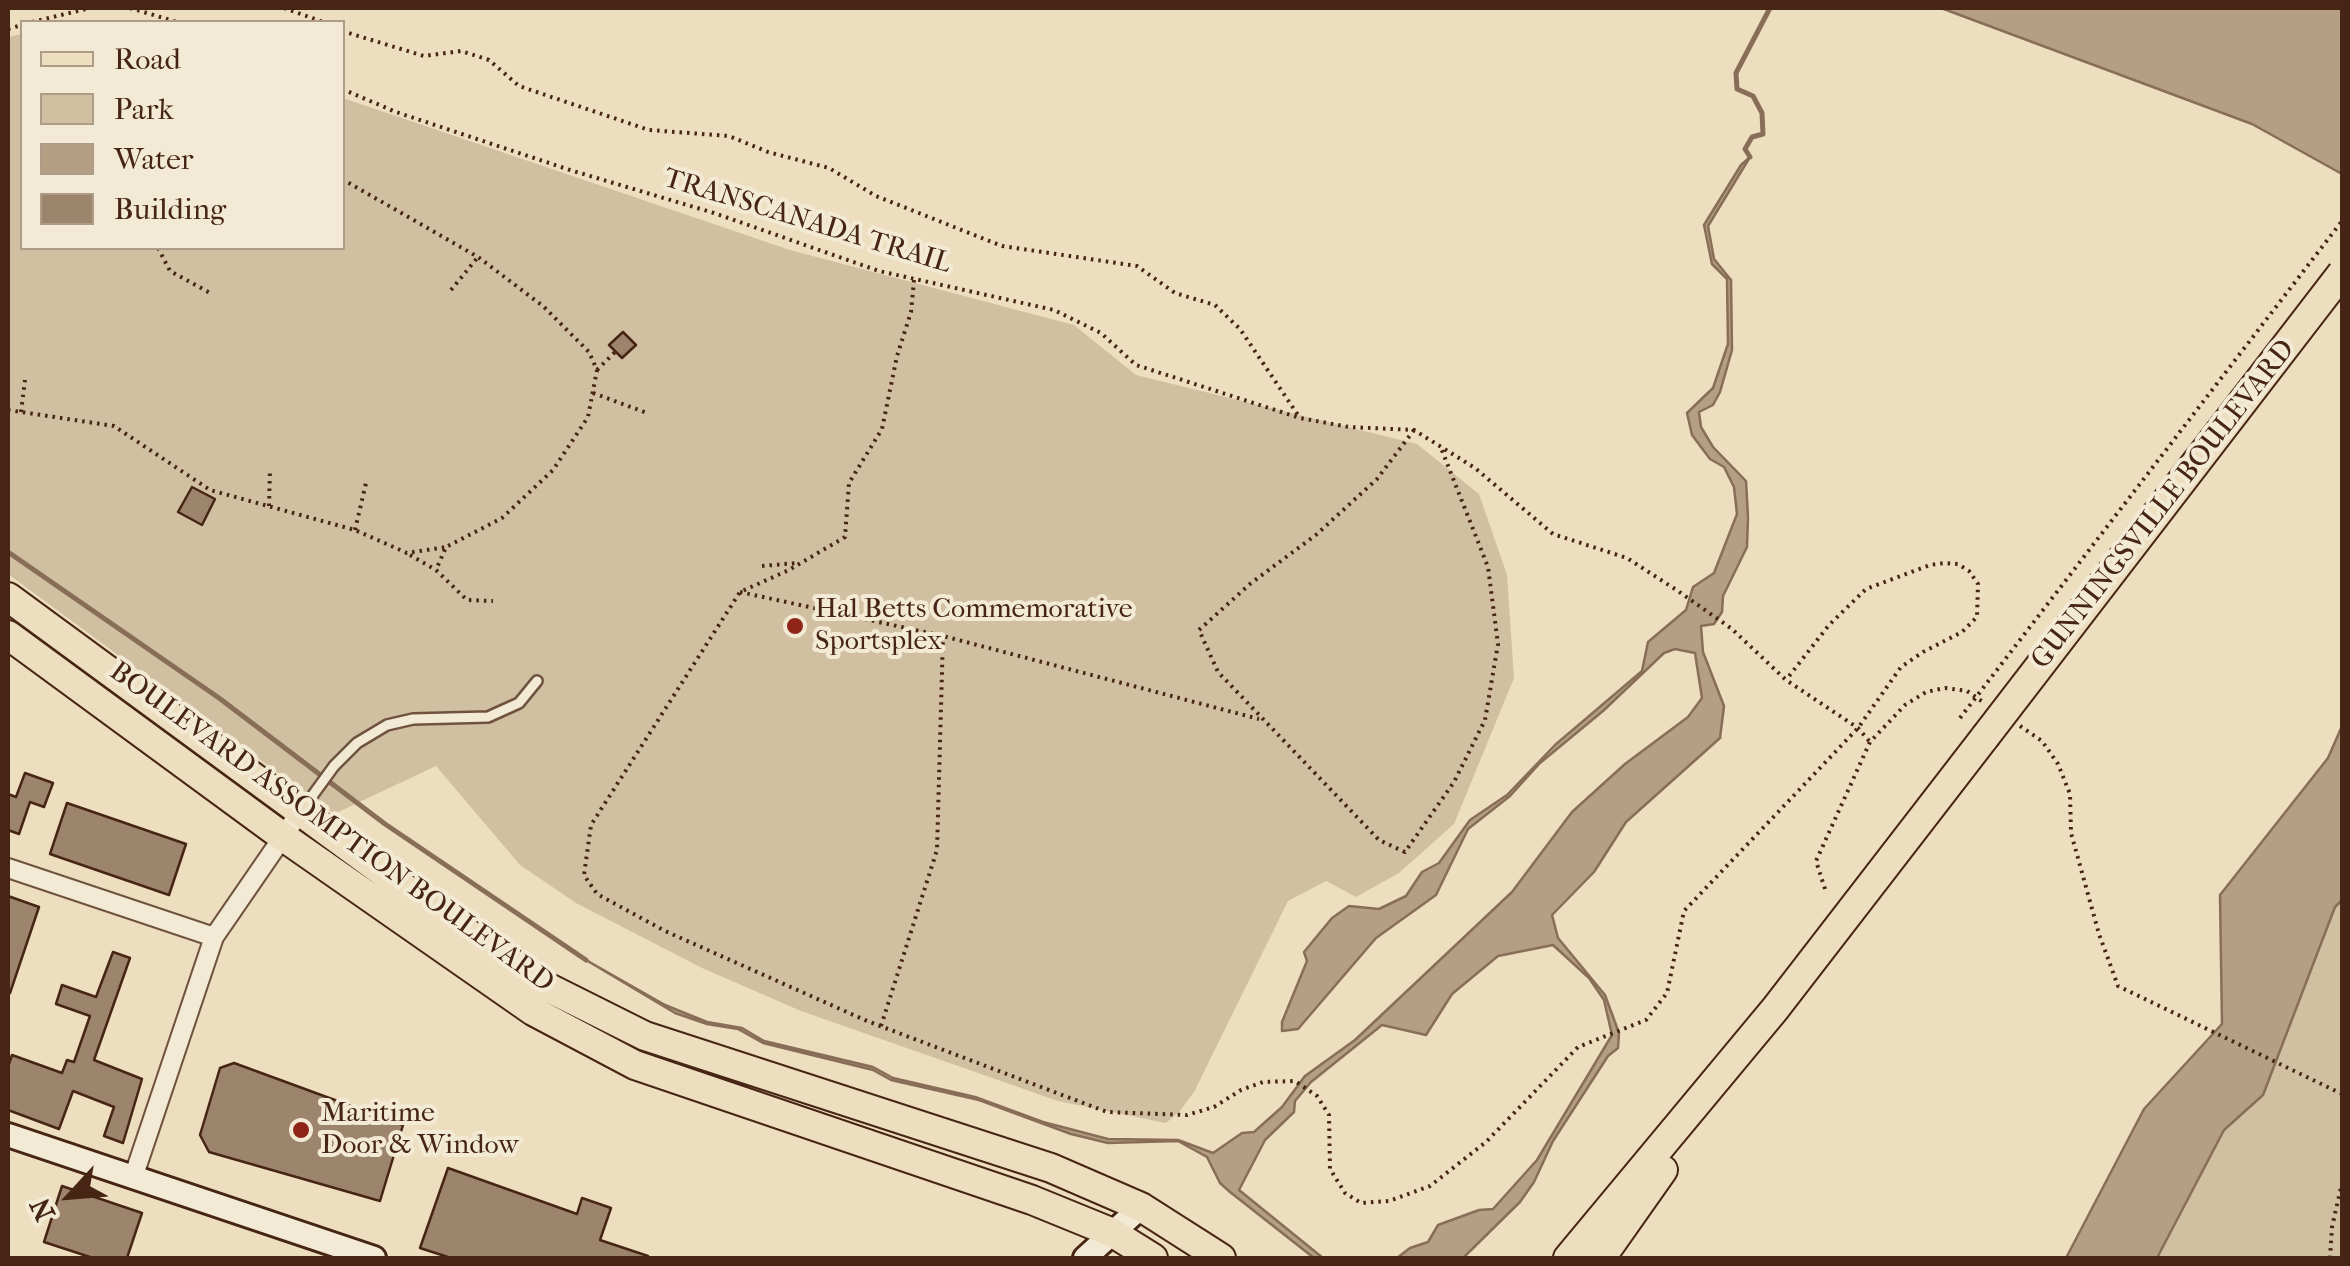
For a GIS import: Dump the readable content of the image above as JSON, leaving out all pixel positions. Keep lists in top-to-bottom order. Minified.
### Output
{"streets":{"main road":["GUNNINGSVILLE BOULEVARD","BOULEVARD ASSOMPTION BOULEVARD"],"path":["TRANSCANADA TRAIL"]},"places":["Hal Betts Commemorative Sportsplex","Maritime Door & Window"],"legend":["Road","Park","Water","Building"],"north":"bottom left"}
